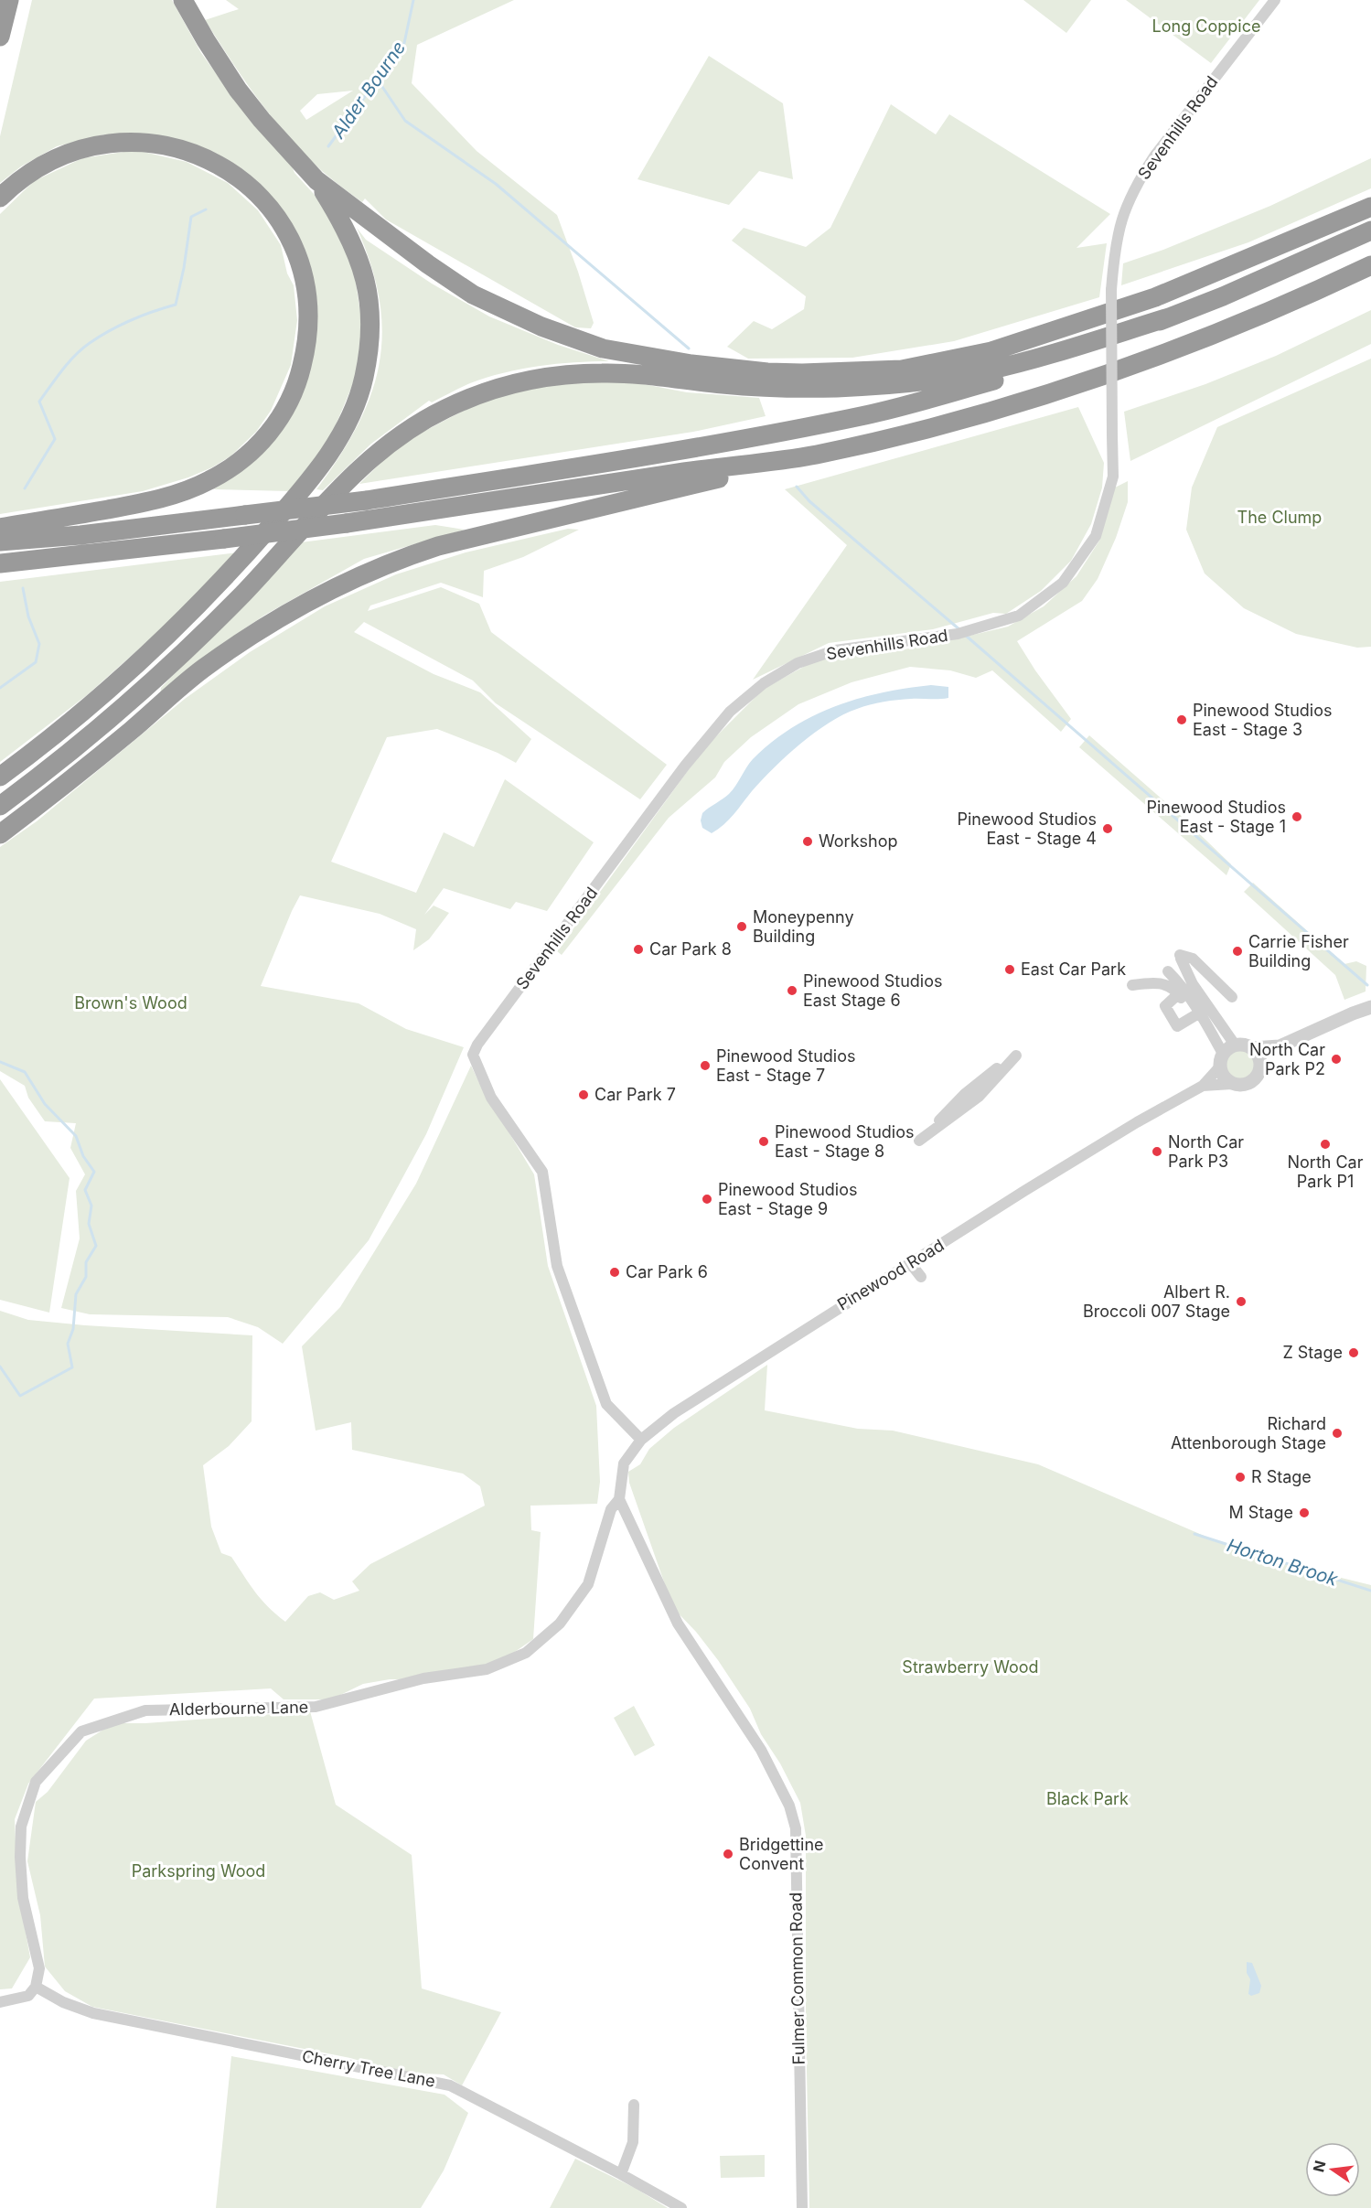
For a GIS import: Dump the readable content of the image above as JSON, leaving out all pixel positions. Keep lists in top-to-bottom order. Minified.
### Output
{"streets":{"street":["Sevenhills Road","Pinewood Road","Alderbourne Lane","Fulmer Common Road","Cherry Tree Lane"]},"crossings":[["Sevenhills Road","Pinewood Road"],["Pinewood Road","Alderbourne Lane"],["Pinewood Road","Fulmer Common Road"],["Alderbourne Lane","Fulmer Common Road"],["Alderbourne Lane","Cherry Tree Lane"]],"water":["Alder Bourne","Horton Brook"],"parks":["Long Coppice","The Clump","Brown's Wood","Strawberry Wood","Black Park","Parkspring Wood"],"places":["Pinewood Studios East - Stage 3","Pinewood Studios East - Stage 1","Pinewood Studios East - Stage 4","Workshop","Moneypenny Building","Car Park 8","Carrie Fisher Building","East Car Park","Pinewood Studios East Stage 6","North Car Park P2","Pinewood Studios East - Stage 7","Car Park 7","Pinewood Studios East - Stage 8","North Car Park P1","North Car Park P3","Pinewood Studios East - Stage 9","Car Park 6","Albert R. Broccoli 007 Stage","Z Stage","Richard Attenborough Stage","R Stage","M Stage","Bridgettine Convent"],"north":"left"}
